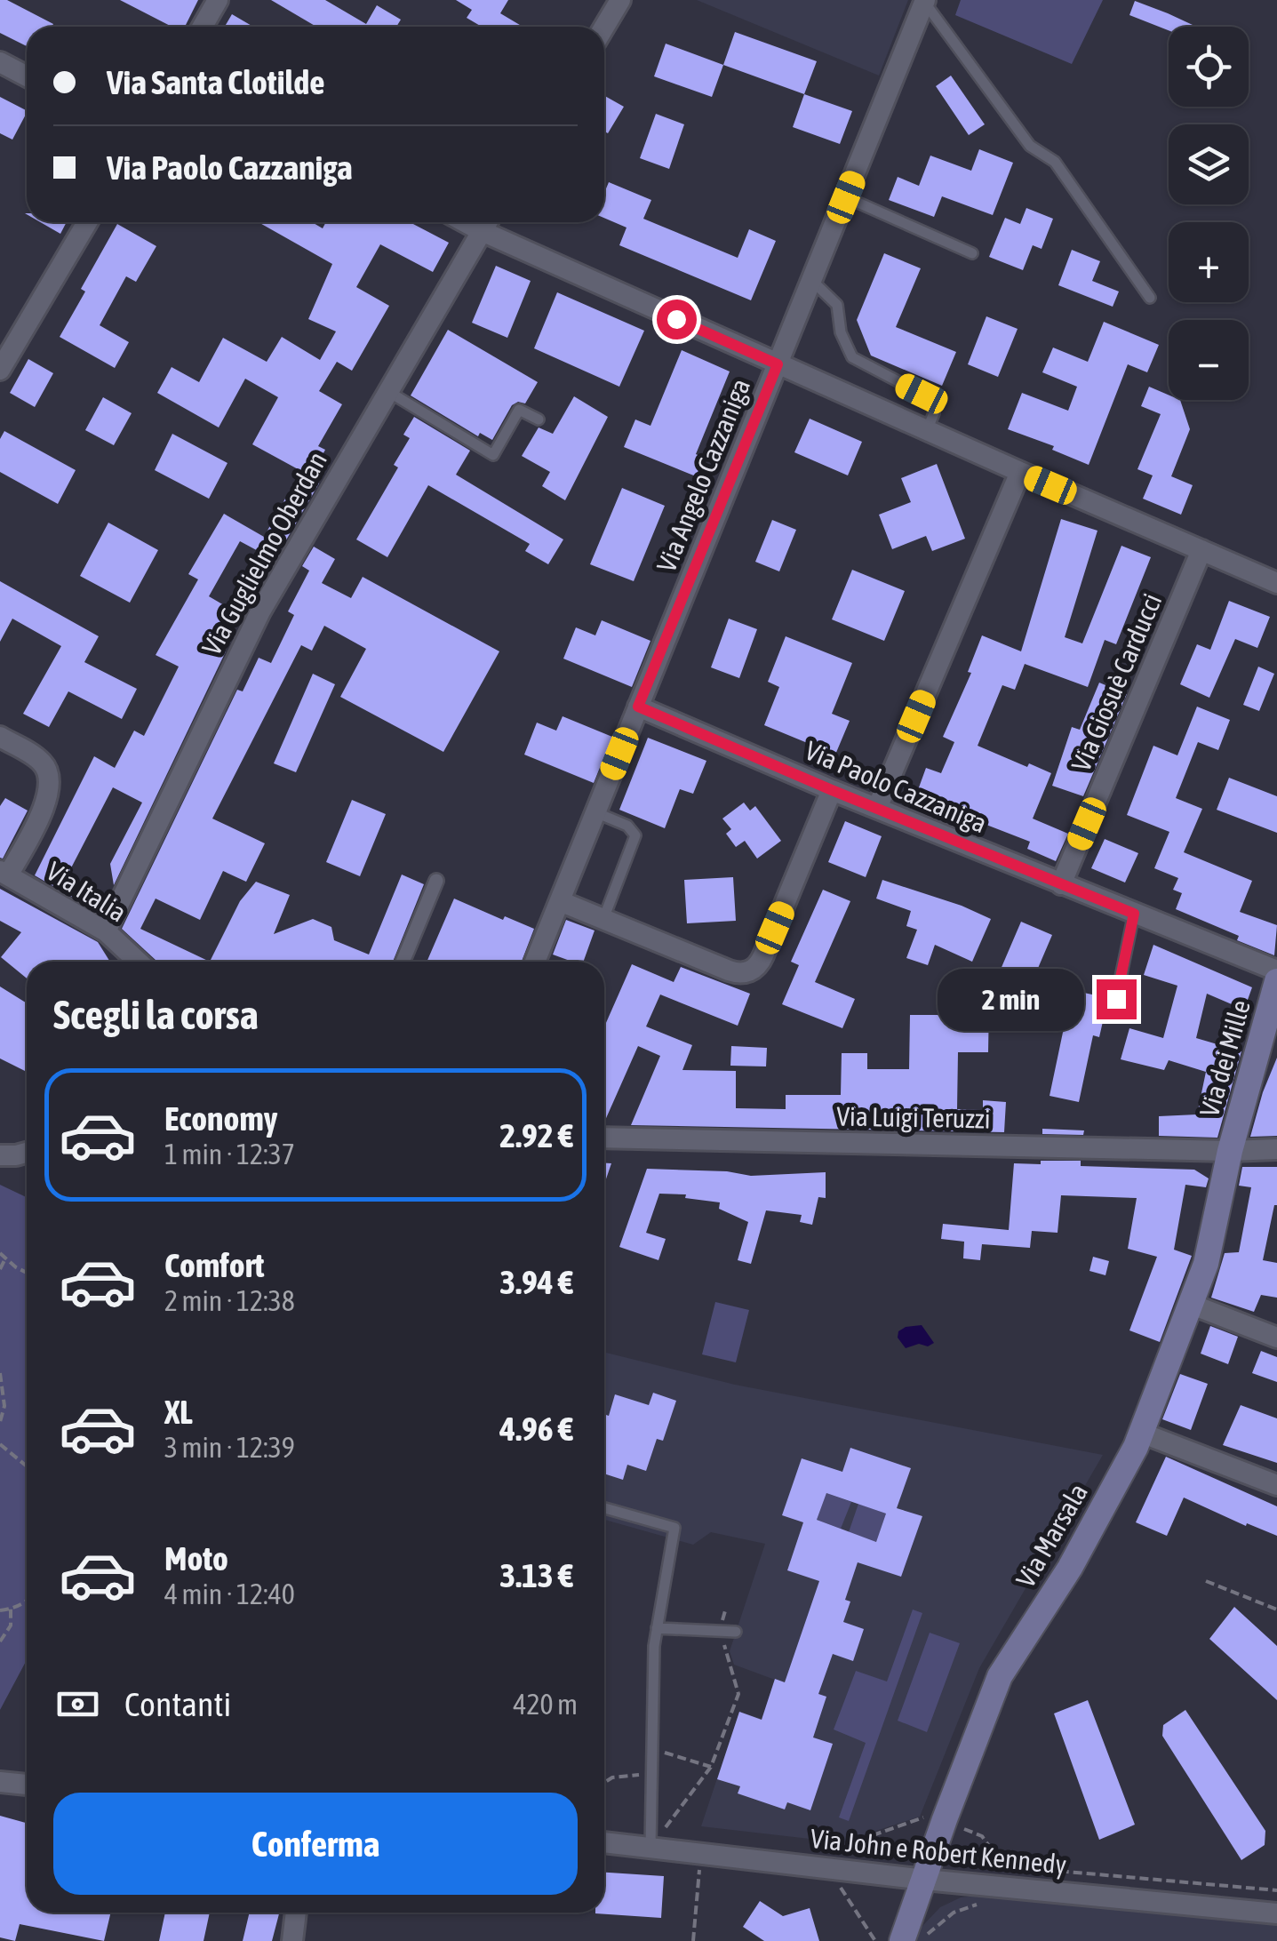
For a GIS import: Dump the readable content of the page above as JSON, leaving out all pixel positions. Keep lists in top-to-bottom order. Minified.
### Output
{"streets":{"main road":["Via dei Mille","Via Marsala"],"street":["Via Angelo Cazzaniga","Via Guglielmo Oberdan","Via Giosuè Carducci","Via Paolo Cazzaniga","Via Italia","Via Luigi Teruzzi","Via John e Robert Kennedy"]},"crossings":[["Via Angelo Cazzaniga","Via Paolo Cazzaniga"],["Via Guglielmo Oberdan","Via Italia"],["Via Giosuè Carducci","Via Paolo Cazzaniga"],["Via dei Mille","Via Luigi Teruzzi"],["Via dei Mille","Via Marsala"],["Via Luigi Teruzzi","Via Marsala"],["Via Marsala","Via John e Robert Kennedy"]],"page":{"map_buttons":["+","−"],"banner":["Via Santa Clotilde","Via Paolo Cazzaniga"],"heading":"Scegli la corsa","bubble":"2 min","list":[{"name":"Economy","note":"1 min · 12:37","value":"2.92 €"},{"name":"Comfort","note":"2 min · 12:38","value":"3.94 €"},{"name":"XL","note":"3 min · 12:39","value":"4.96 €"},{"name":"Moto","note":"4 min · 12:40","value":"3.13 €"}],"pay":["Contanti","420 m"],"buttons":"Conferma"}}
